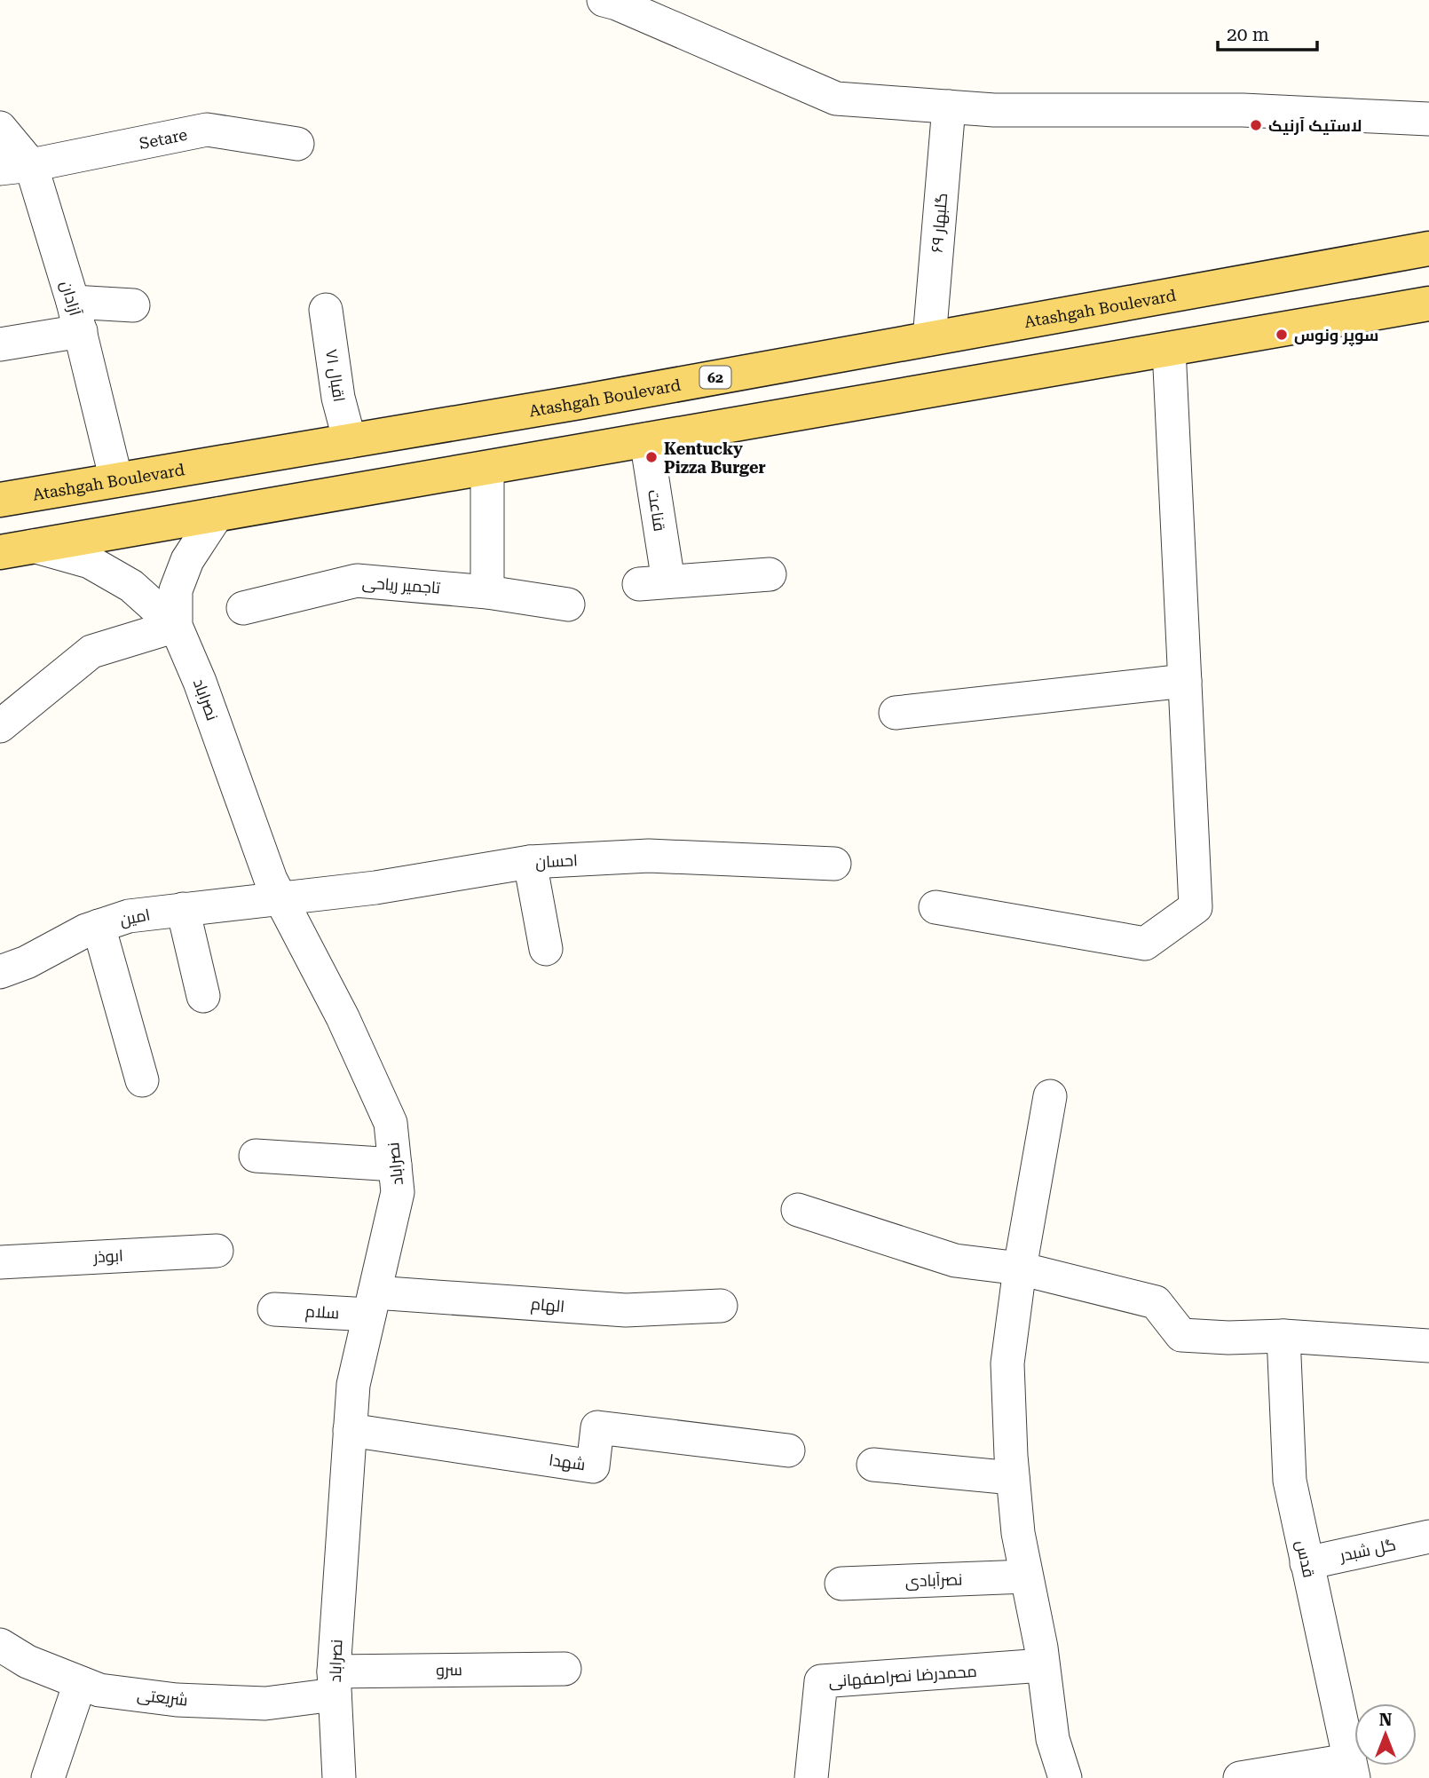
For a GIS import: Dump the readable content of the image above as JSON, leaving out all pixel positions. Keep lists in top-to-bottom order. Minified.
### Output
{"streets":{"main road":["Atashgah Boulevard","62"],"street":["Setare","۶۹ گلبهار","آزادان","۷۱ اقبال","قناعت","تاجمیر ریاحی","نصراباد","احسان","امین","ابوذر","الهام","سلام","شهدا","گل شبدر","قدس","نصرآبادی","سرو","محمدرضا نصراصفهانی","شریعتی"]},"crossings":[["Setare","آزادان"],["۶۹ گلبهار","Atashgah Boulevard"],["آزادان","Atashgah Boulevard"],["Atashgah Boulevard","۷۱ اقبال"],["نصراباد","احسان"],["نصراباد","امین"],["نصراباد","الهام"],["نصراباد","سلام"],["نصراباد","شهدا"],["نصراباد","سرو"],["نصراباد","شریعتی"],["احسان","امین"],["الهام","سلام"],["گل شبدر","قدس"],["سرو","شریعتی"]],"places":["لاستیک آرنیک","سوپر ونوس","Kentucky Pizza Burger"],"scale_bar":"20 m","north":"top"}
